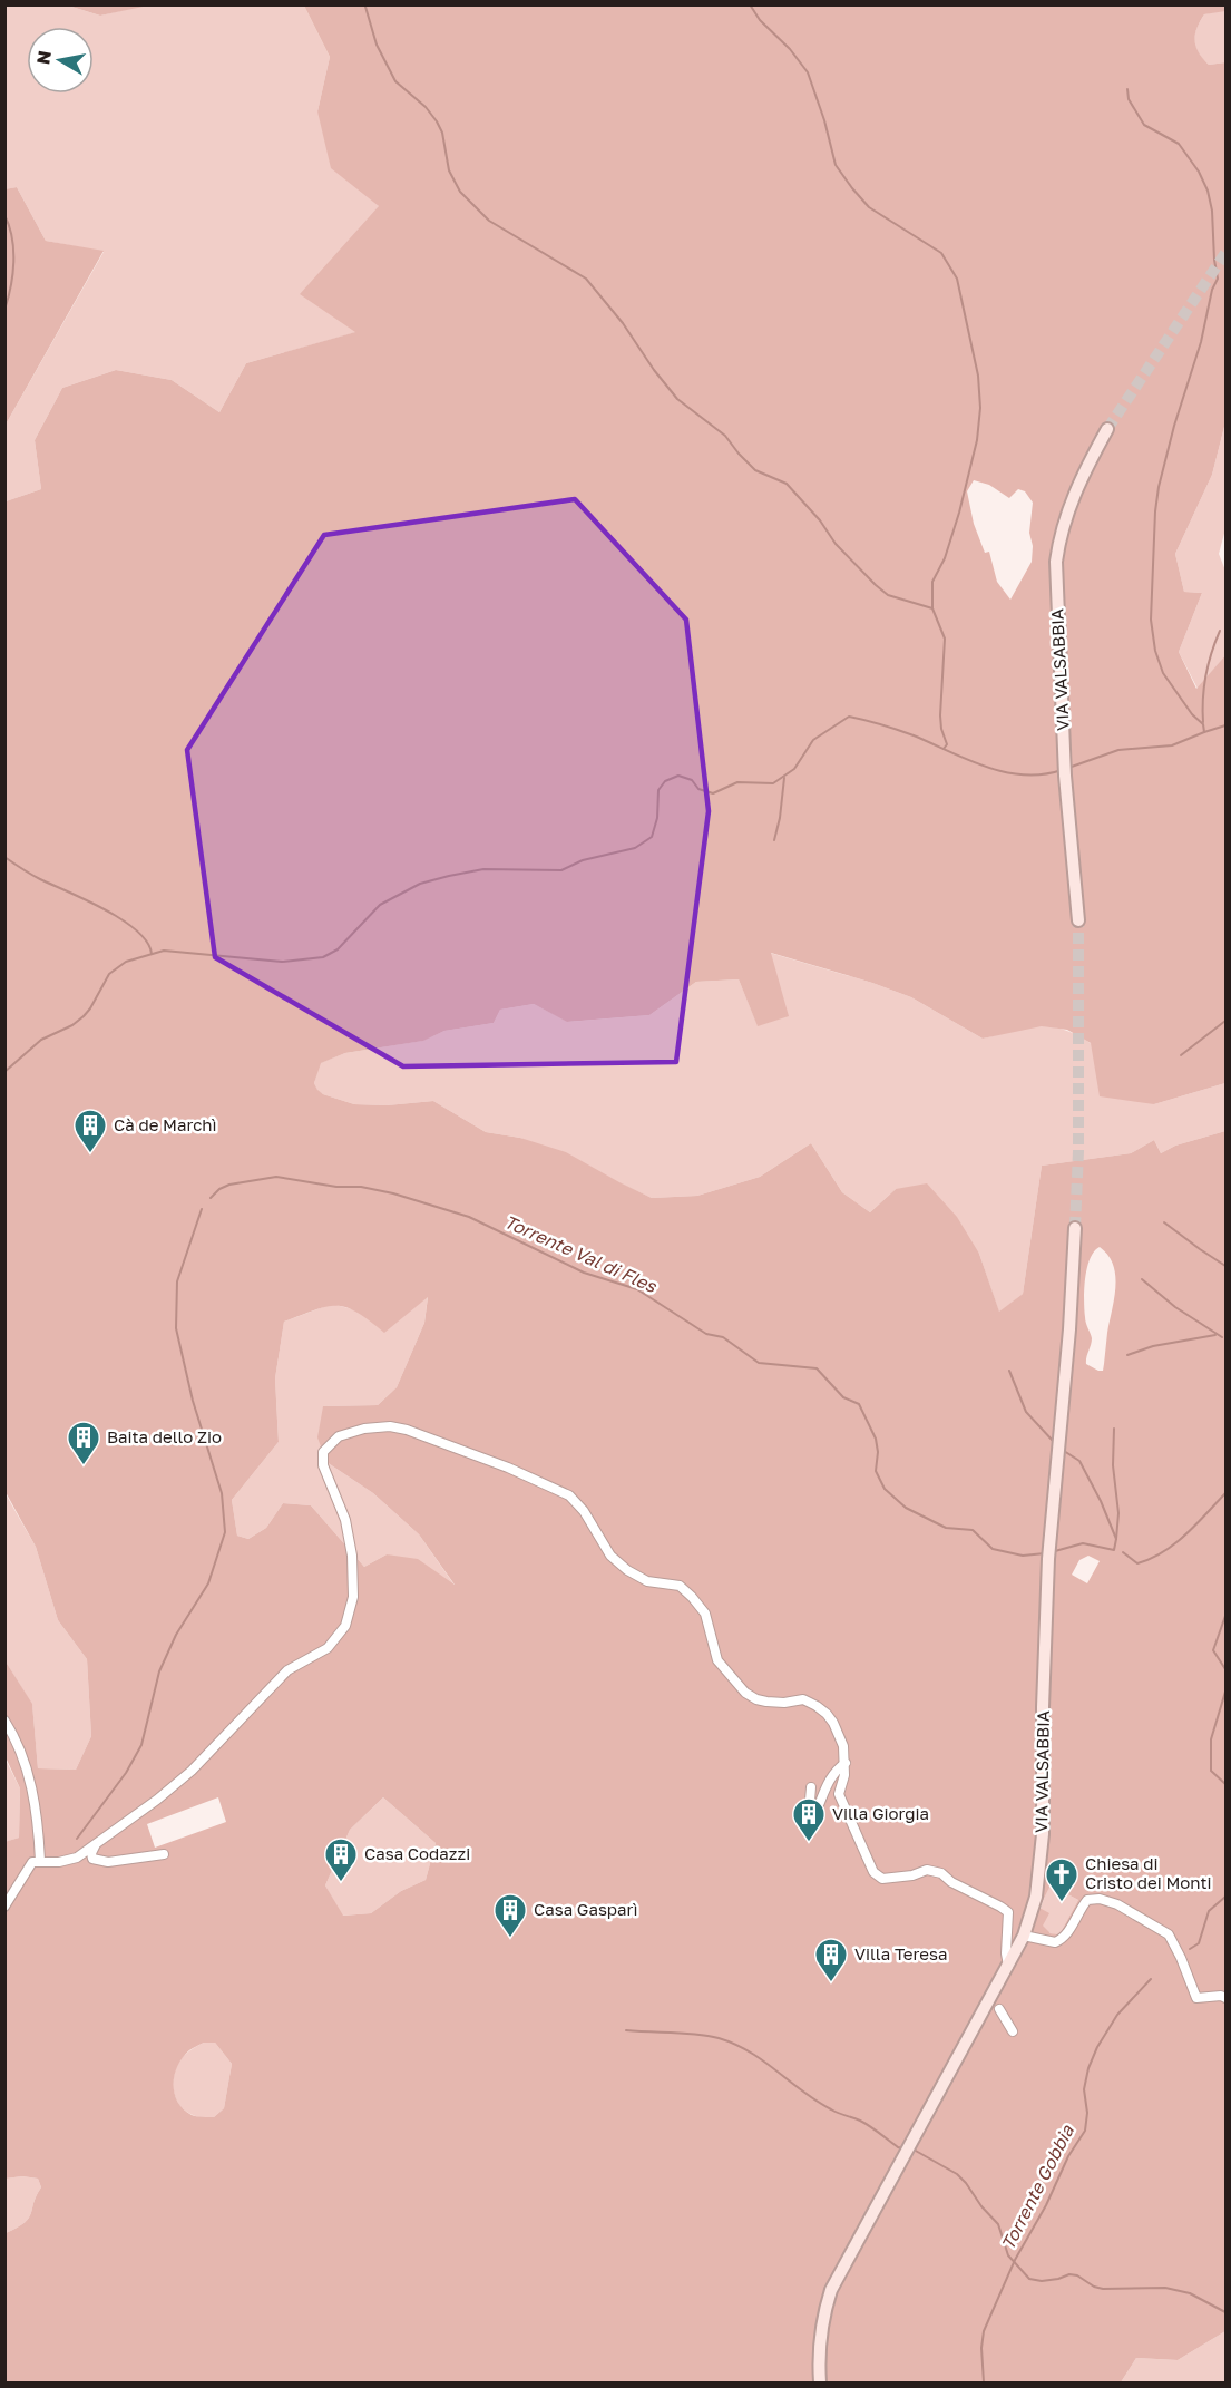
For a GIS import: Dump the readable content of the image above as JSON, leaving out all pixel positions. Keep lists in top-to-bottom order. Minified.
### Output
{"streets":{"main road":["VIA VALSABBIA"]},"water":["Torrente Val di Fles","Torrente Gobbia"],"places":{"building":["Cà de Marchì","Baita dello Zio","Villa Giorgia","Casa Codazzi","Casa Gasparì","Villa Teresa"],"church":["Chiesa di Cristo dei Monti"]},"north":"left"}
